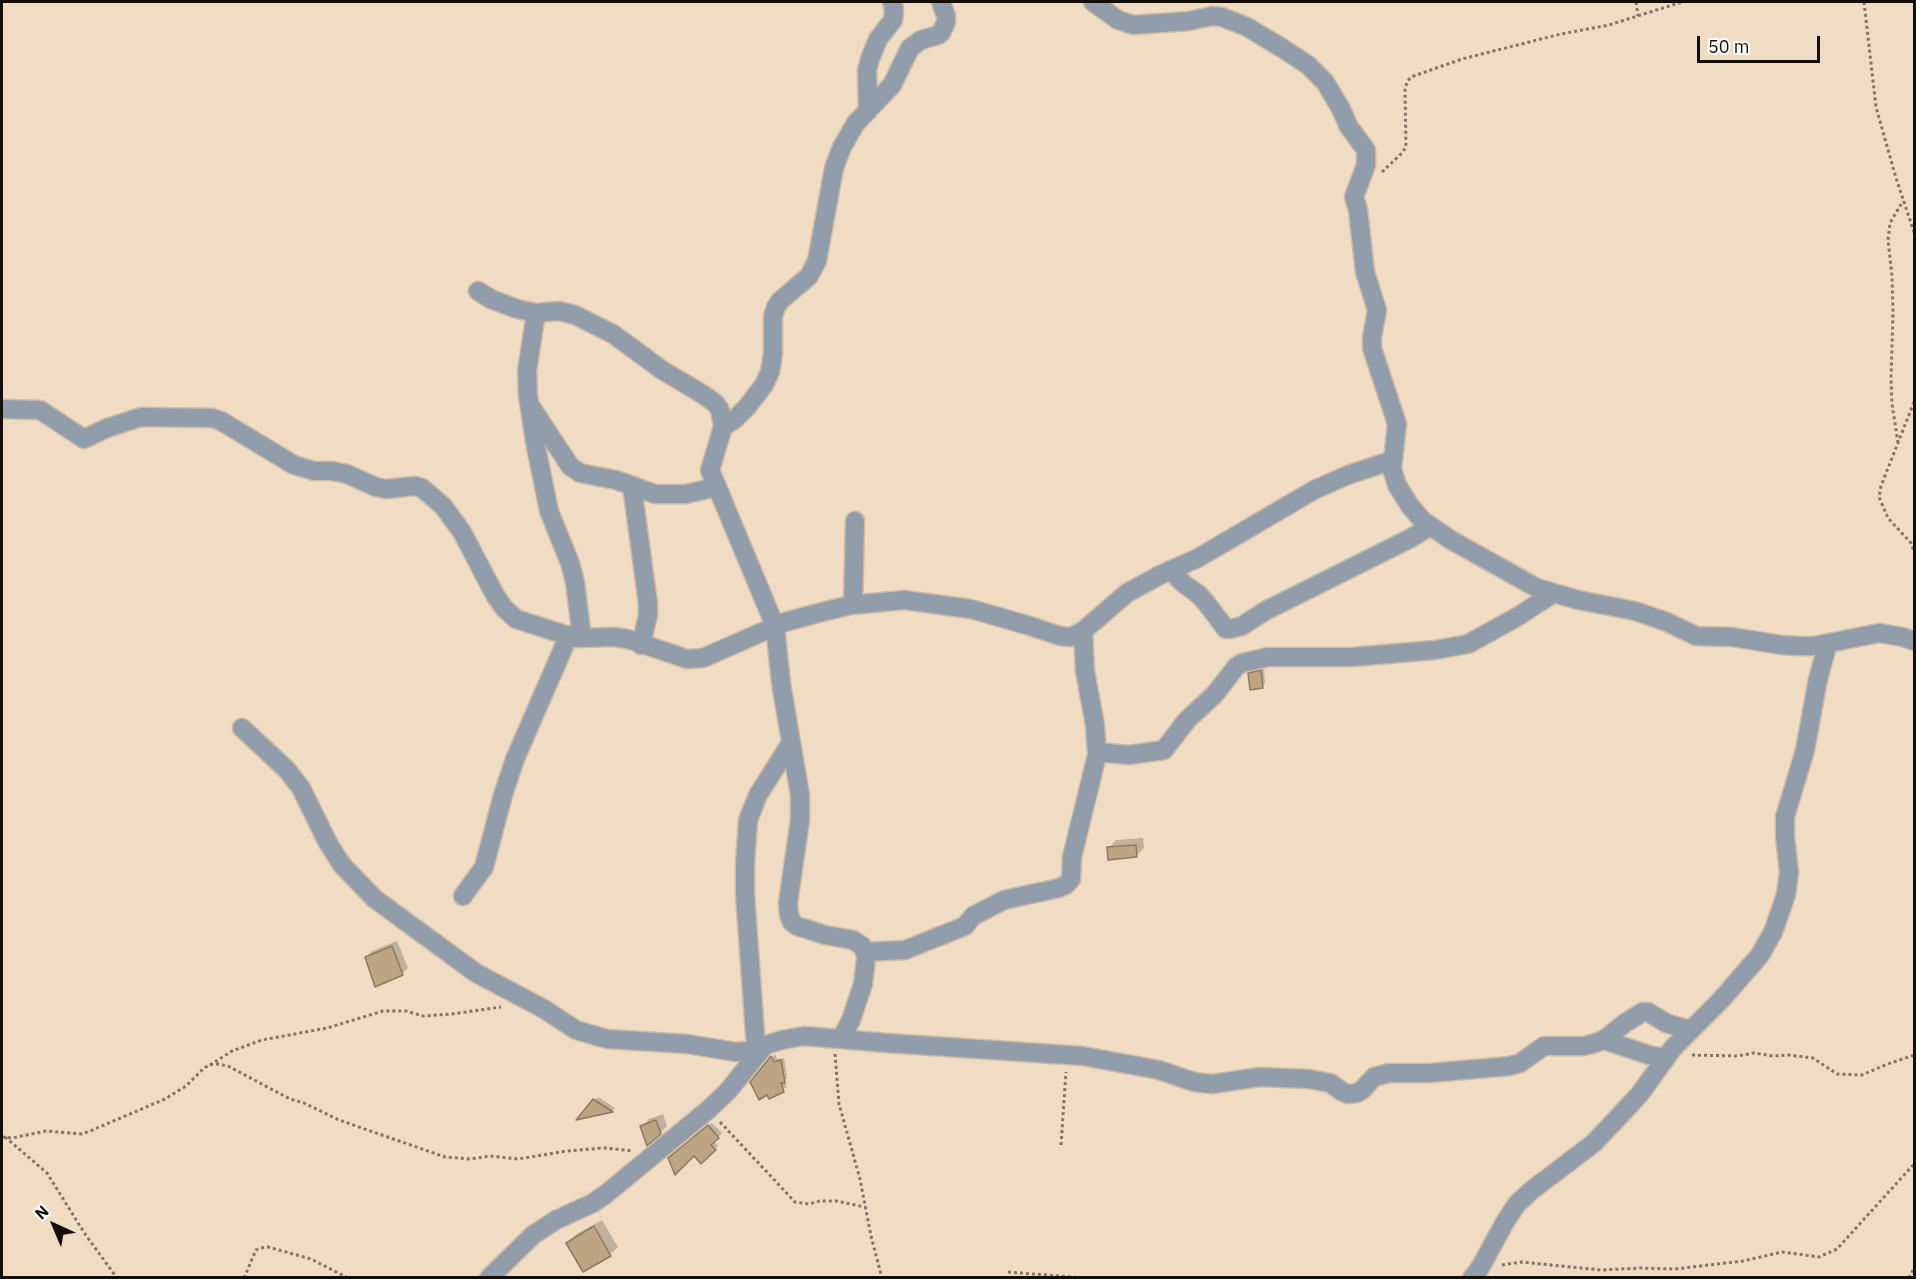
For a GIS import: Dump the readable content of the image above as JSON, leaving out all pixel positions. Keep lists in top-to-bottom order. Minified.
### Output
{"scale_bar":"50 m","north":"top left"}
